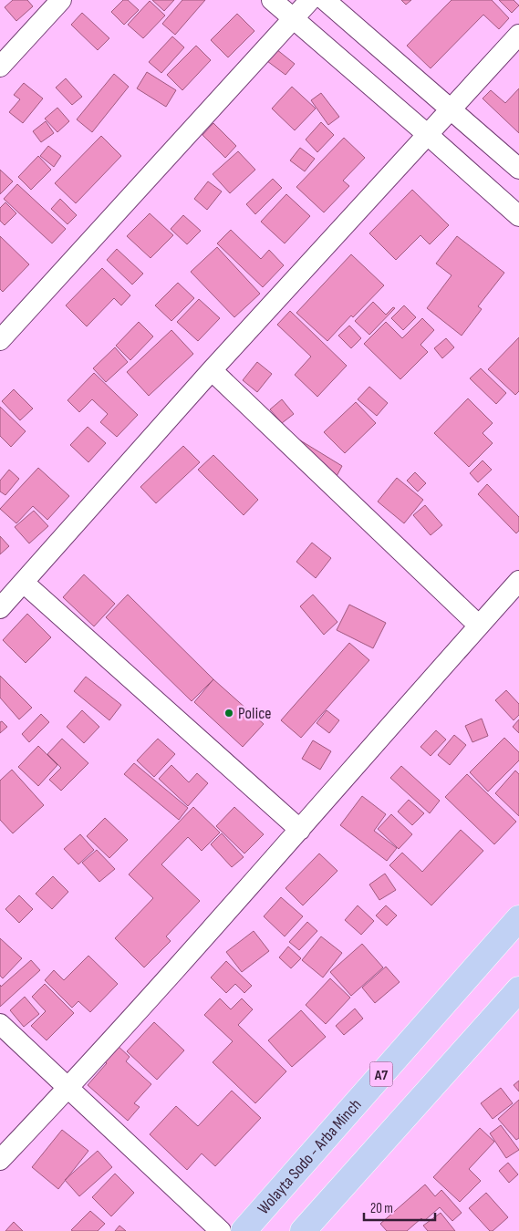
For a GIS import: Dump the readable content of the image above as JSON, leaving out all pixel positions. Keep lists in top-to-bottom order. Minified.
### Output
{"streets":{"highway":["A7","Wolayta Sodo - Arba Minch"]},"places":["Police"],"scale_bar":"20 m"}
